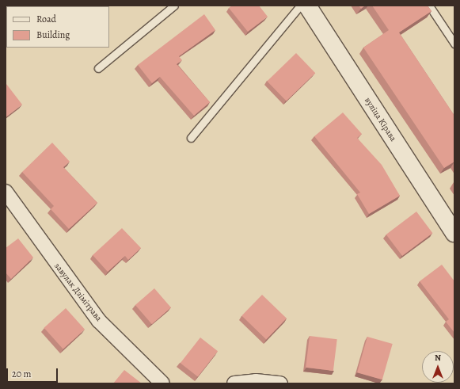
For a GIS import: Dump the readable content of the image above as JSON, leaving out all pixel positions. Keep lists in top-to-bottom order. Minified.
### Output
{"streets":{"main road":["вуліца Кірава"],"street":["завулак Дзімітрава"]},"legend":["Road","Building"],"scale_bar":"20 m","north":"top"}
